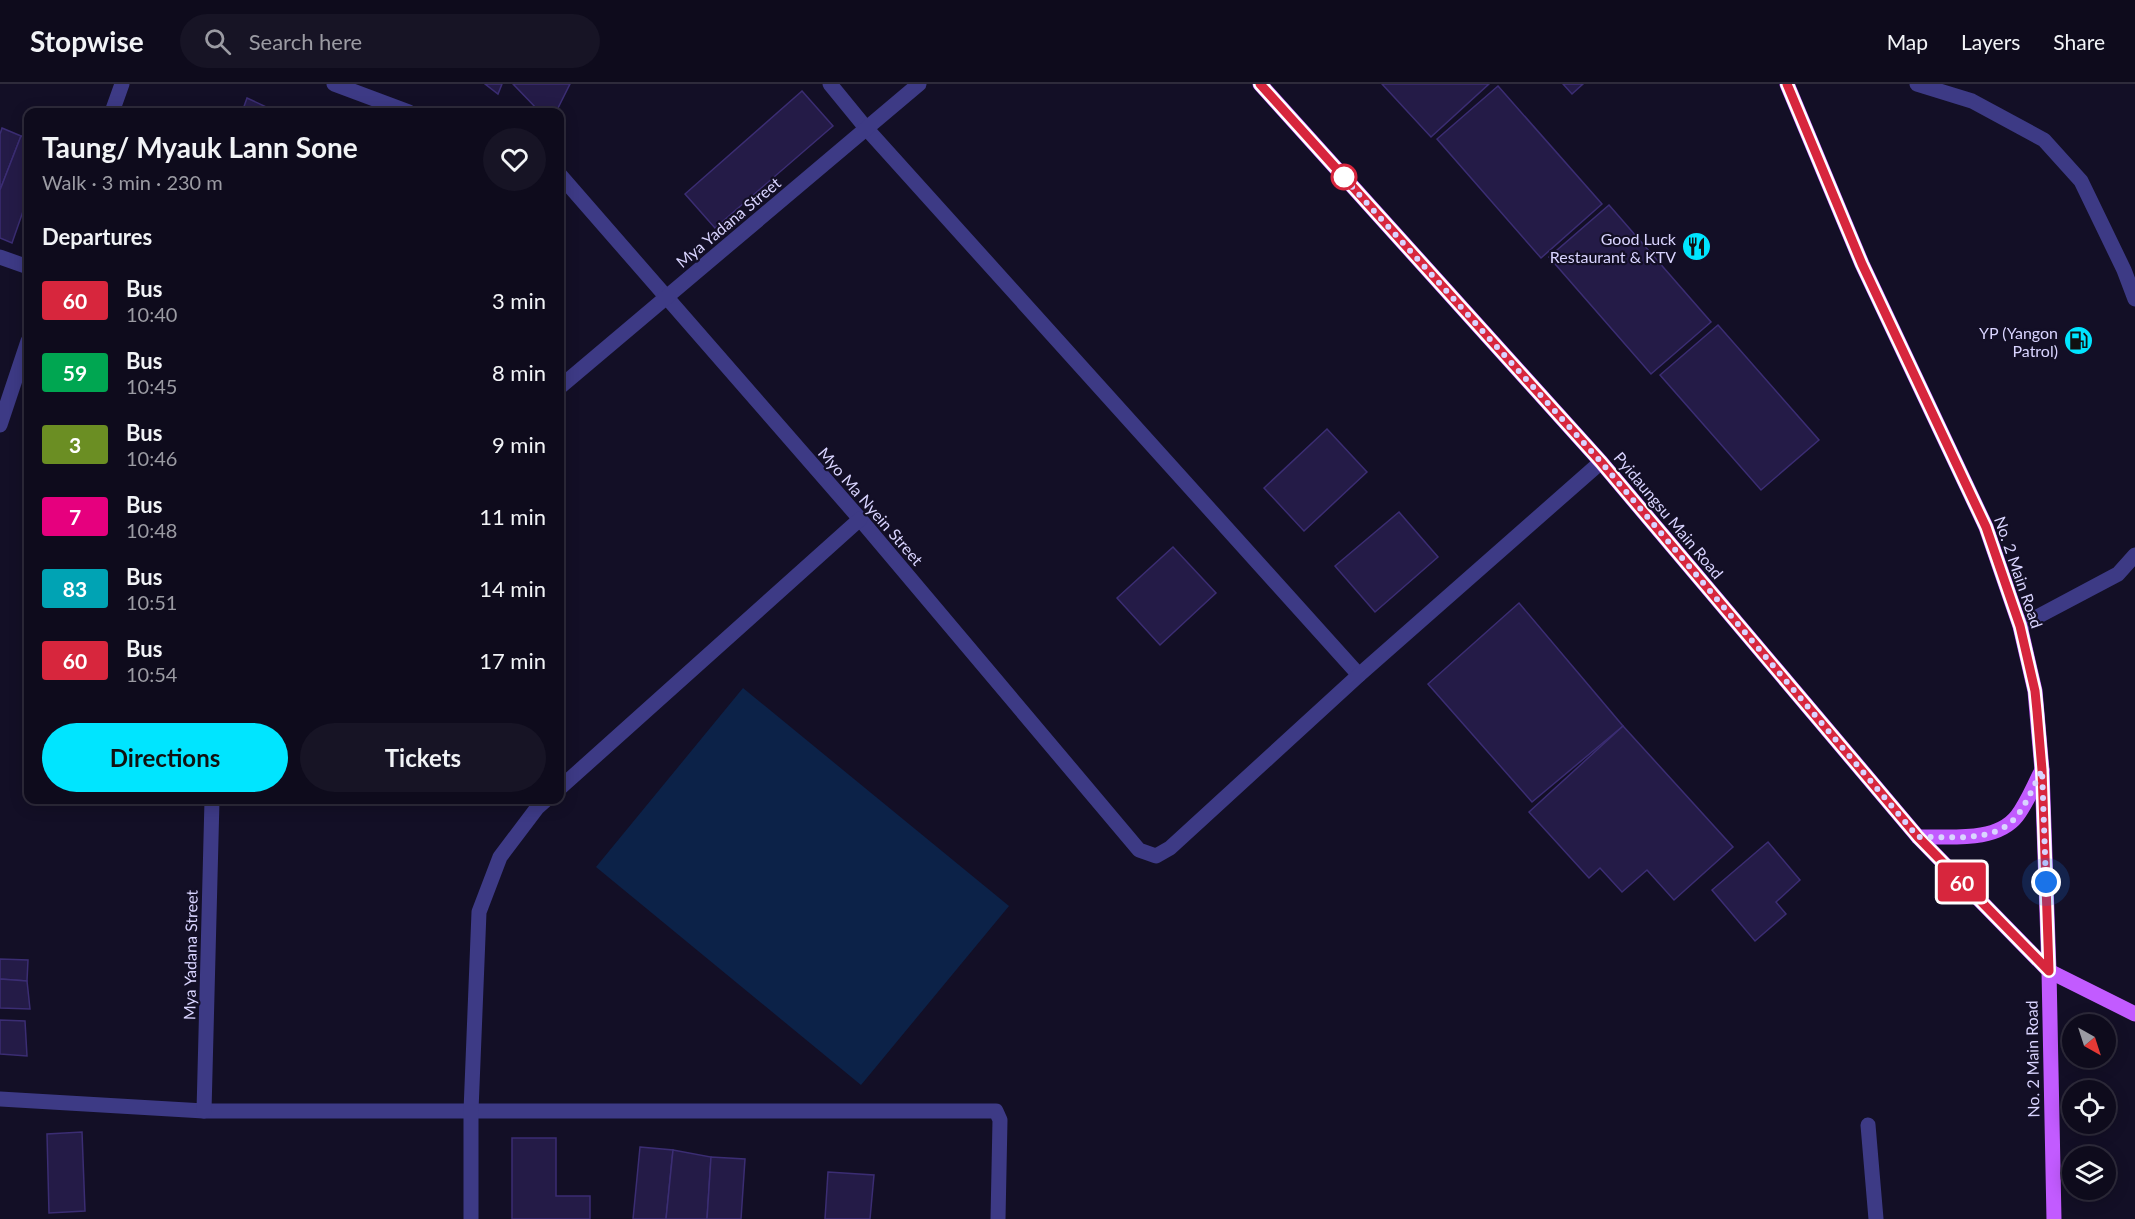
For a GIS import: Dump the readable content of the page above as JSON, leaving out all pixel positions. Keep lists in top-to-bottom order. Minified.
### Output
{"streets":{"main road":["Pyidaungsu Main Road","No. 2 Main Road"],"street":["Mya Yadana Street","Myo Ma Nyein Street"]},"crossings":[["Mya Yadana Street","Myo Ma Nyein Street"],["Pyidaungsu Main Road","No. 2 Main Road"]],"places":{"restaurant":["Good Luck Restaurant & KTV"],"fuel station":["YP (Yangon Patrol)"]},"lines":["bus line 60"],"north":"bottom right","page":{"header":"Stopwise","search":"Search here","nav":["Map","Layers","Share"],"on_map":"60","heading":[["Taung/ Myauk Lann Sone","Walk · 3 min · 230 m"],"Departures"],"list":[{"mark":"60","name":"Bus","note":"10:40","value":"3 min"},{"mark":"59","name":"Bus","note":"10:45","value":"8 min"},{"mark":"3","name":"Bus","note":"10:46","value":"9 min"},{"mark":"7","name":"Bus","note":"10:48","value":"11 min"},{"mark":"83","name":"Bus","note":"10:51","value":"14 min"},{"mark":"60","name":"Bus","note":"10:54","value":"17 min"}],"buttons":["Directions","Tickets"]}}
